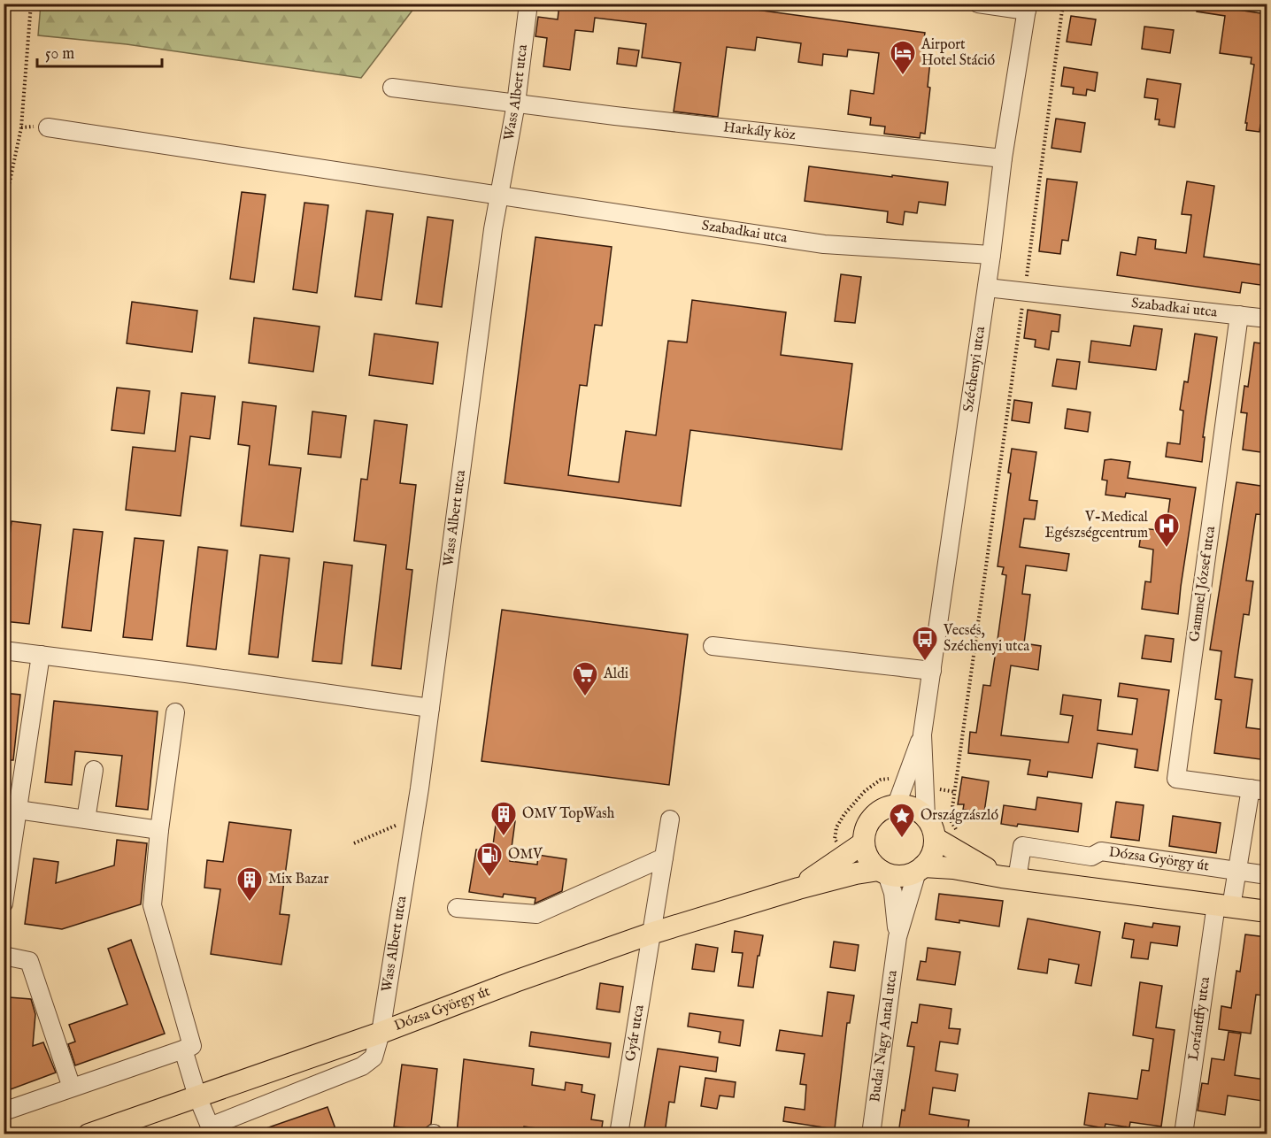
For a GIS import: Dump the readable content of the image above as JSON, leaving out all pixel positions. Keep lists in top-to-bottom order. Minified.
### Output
{"streets":{"main road":["Dózsa György út"],"street":["Wass Albert utca","Harkály köz","Szabadkai utca","Széchenyi utca","Gammel József utca","Lorántffy utca","Gyár utca","Budai Nagy Antal utca"]},"crossings":[["Wass Albert utca","Harkály köz"],["Wass Albert utca","Szabadkai utca"],["Wass Albert utca","Dózsa György út"],["Harkály köz","Széchenyi utca"],["Szabadkai utca","Széchenyi utca"],["Szabadkai utca","Gammel József utca"],["Széchenyi utca","Dózsa György út"],["Széchenyi utca","Budai Nagy Antal utca"],["Gammel József utca","Lorántffy utca"],["Dózsa György út","Lorántffy utca"],["Dózsa György út","Gyár utca"],["Dózsa György út","Budai Nagy Antal utca"]],"places":{"hotel":["Airport Hotel Stáció"],"hospital":["V-Medical Egészségcentrum"],"bus stop":["Vecsés, Széchenyi utca"],"supermarket":["Aldi"],"building":["OMV TopWash","Mix Bazar"],"place":["Országzászló"],"fuel station":["OMV"]},"scale_bar":"50 m"}
